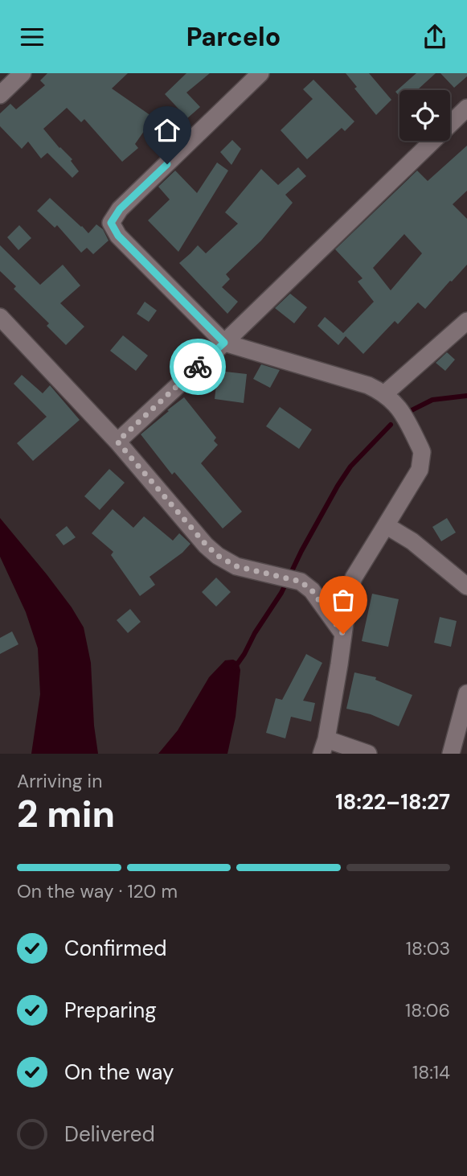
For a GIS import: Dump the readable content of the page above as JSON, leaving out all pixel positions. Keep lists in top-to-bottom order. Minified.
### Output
{"page":{"header":"Parcelo","heading":["2 min","Arriving in","18:22–18:27"],"bar":"On the way · 120 m","list":[["Confirmed","18:03"],["Preparing","18:06"],["On the way","18:14"],"Delivered"]}}
